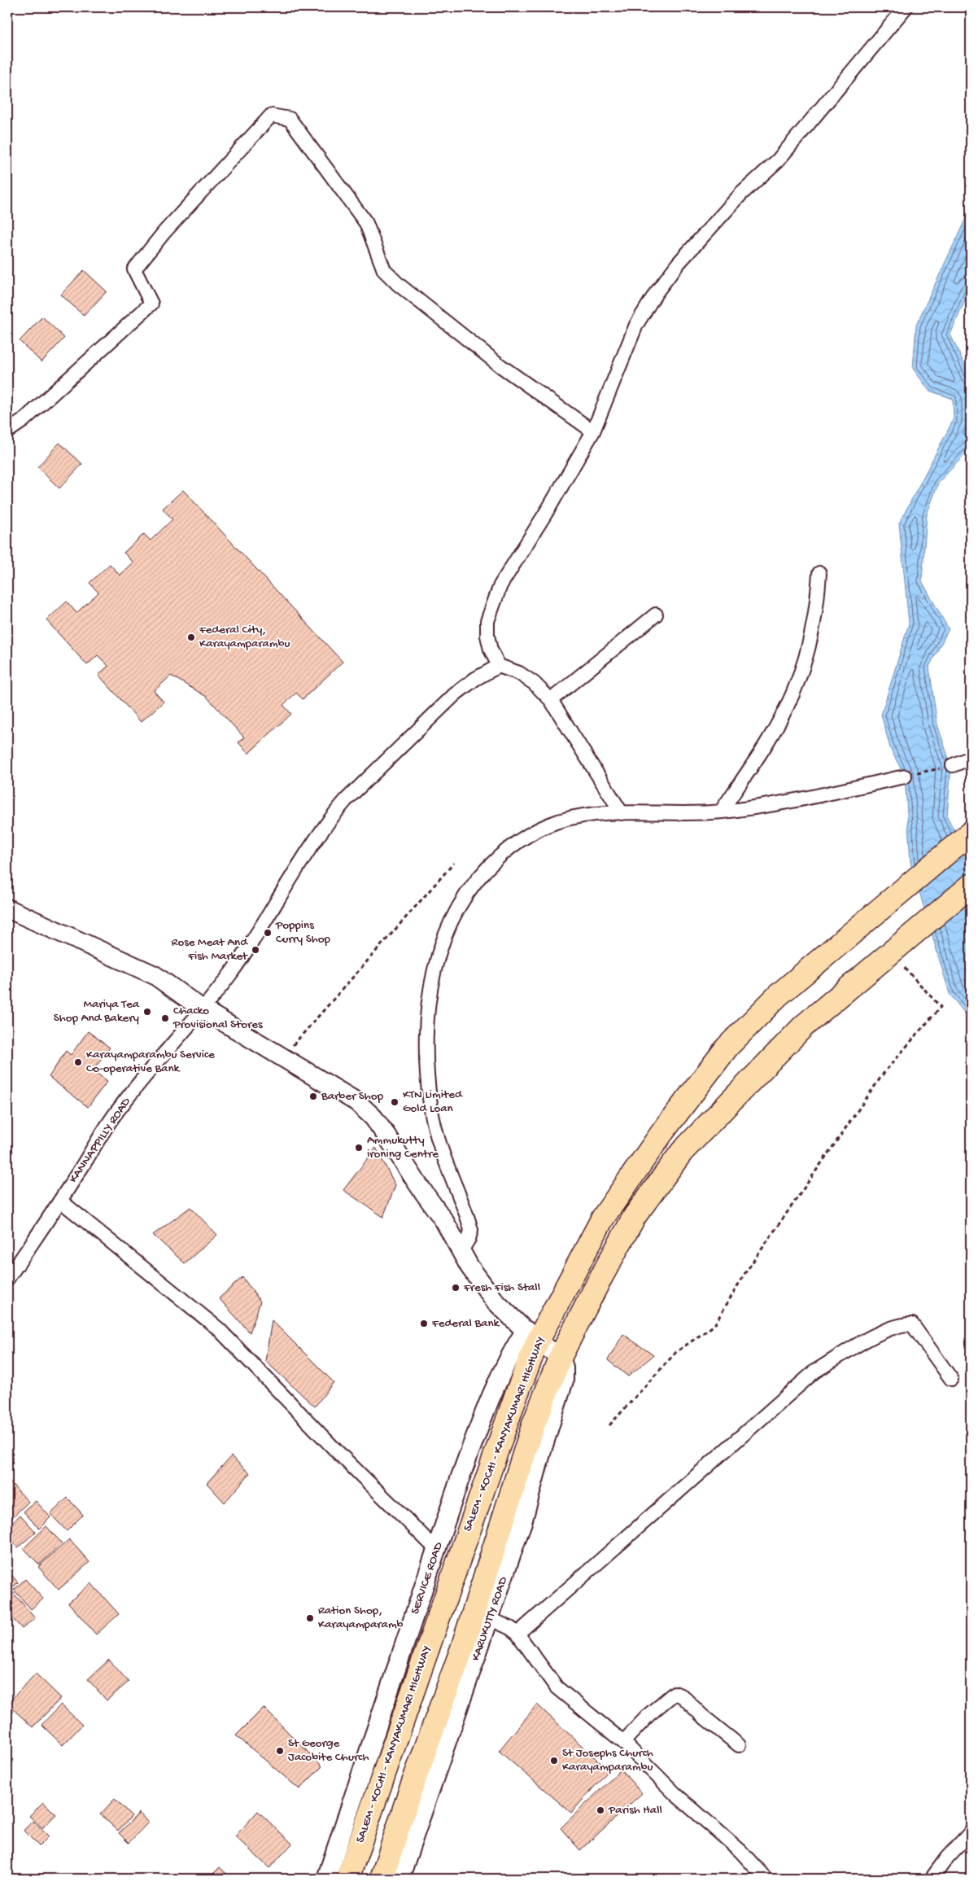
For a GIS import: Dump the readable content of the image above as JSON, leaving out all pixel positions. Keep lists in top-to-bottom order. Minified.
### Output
{"streets":{"highway":["SALEM - KOCHI - KANYAKUMARI HIGHWAY"],"street":["KANNAPPILLY ROAD","SERVICE ROAD","KARUKUTTY ROAD"]},"crossings":[["SALEM - KOCHI - KANYAKUMARI HIGHWAY","SERVICE ROAD"],["SALEM - KOCHI - KANYAKUMARI HIGHWAY","KARUKUTTY ROAD"]],"places":["Federal City, Karayamparambu","Poppins Curry Shop","Rose Meat And Fish Market","Mariya Tea Shop And Bakery","Chacko Provisional Stores","Karayamparambu Service Co-operative Bank","Barber Shop","KTN Limited Gold Loan","Ammukutty ironing Centre","Fresh Fish Stall","Federal Bank","Ration Shop, Karayamparamb","St George Jacobite Church","St Josephs Church Karayamparambu","Parish Hall"]}
